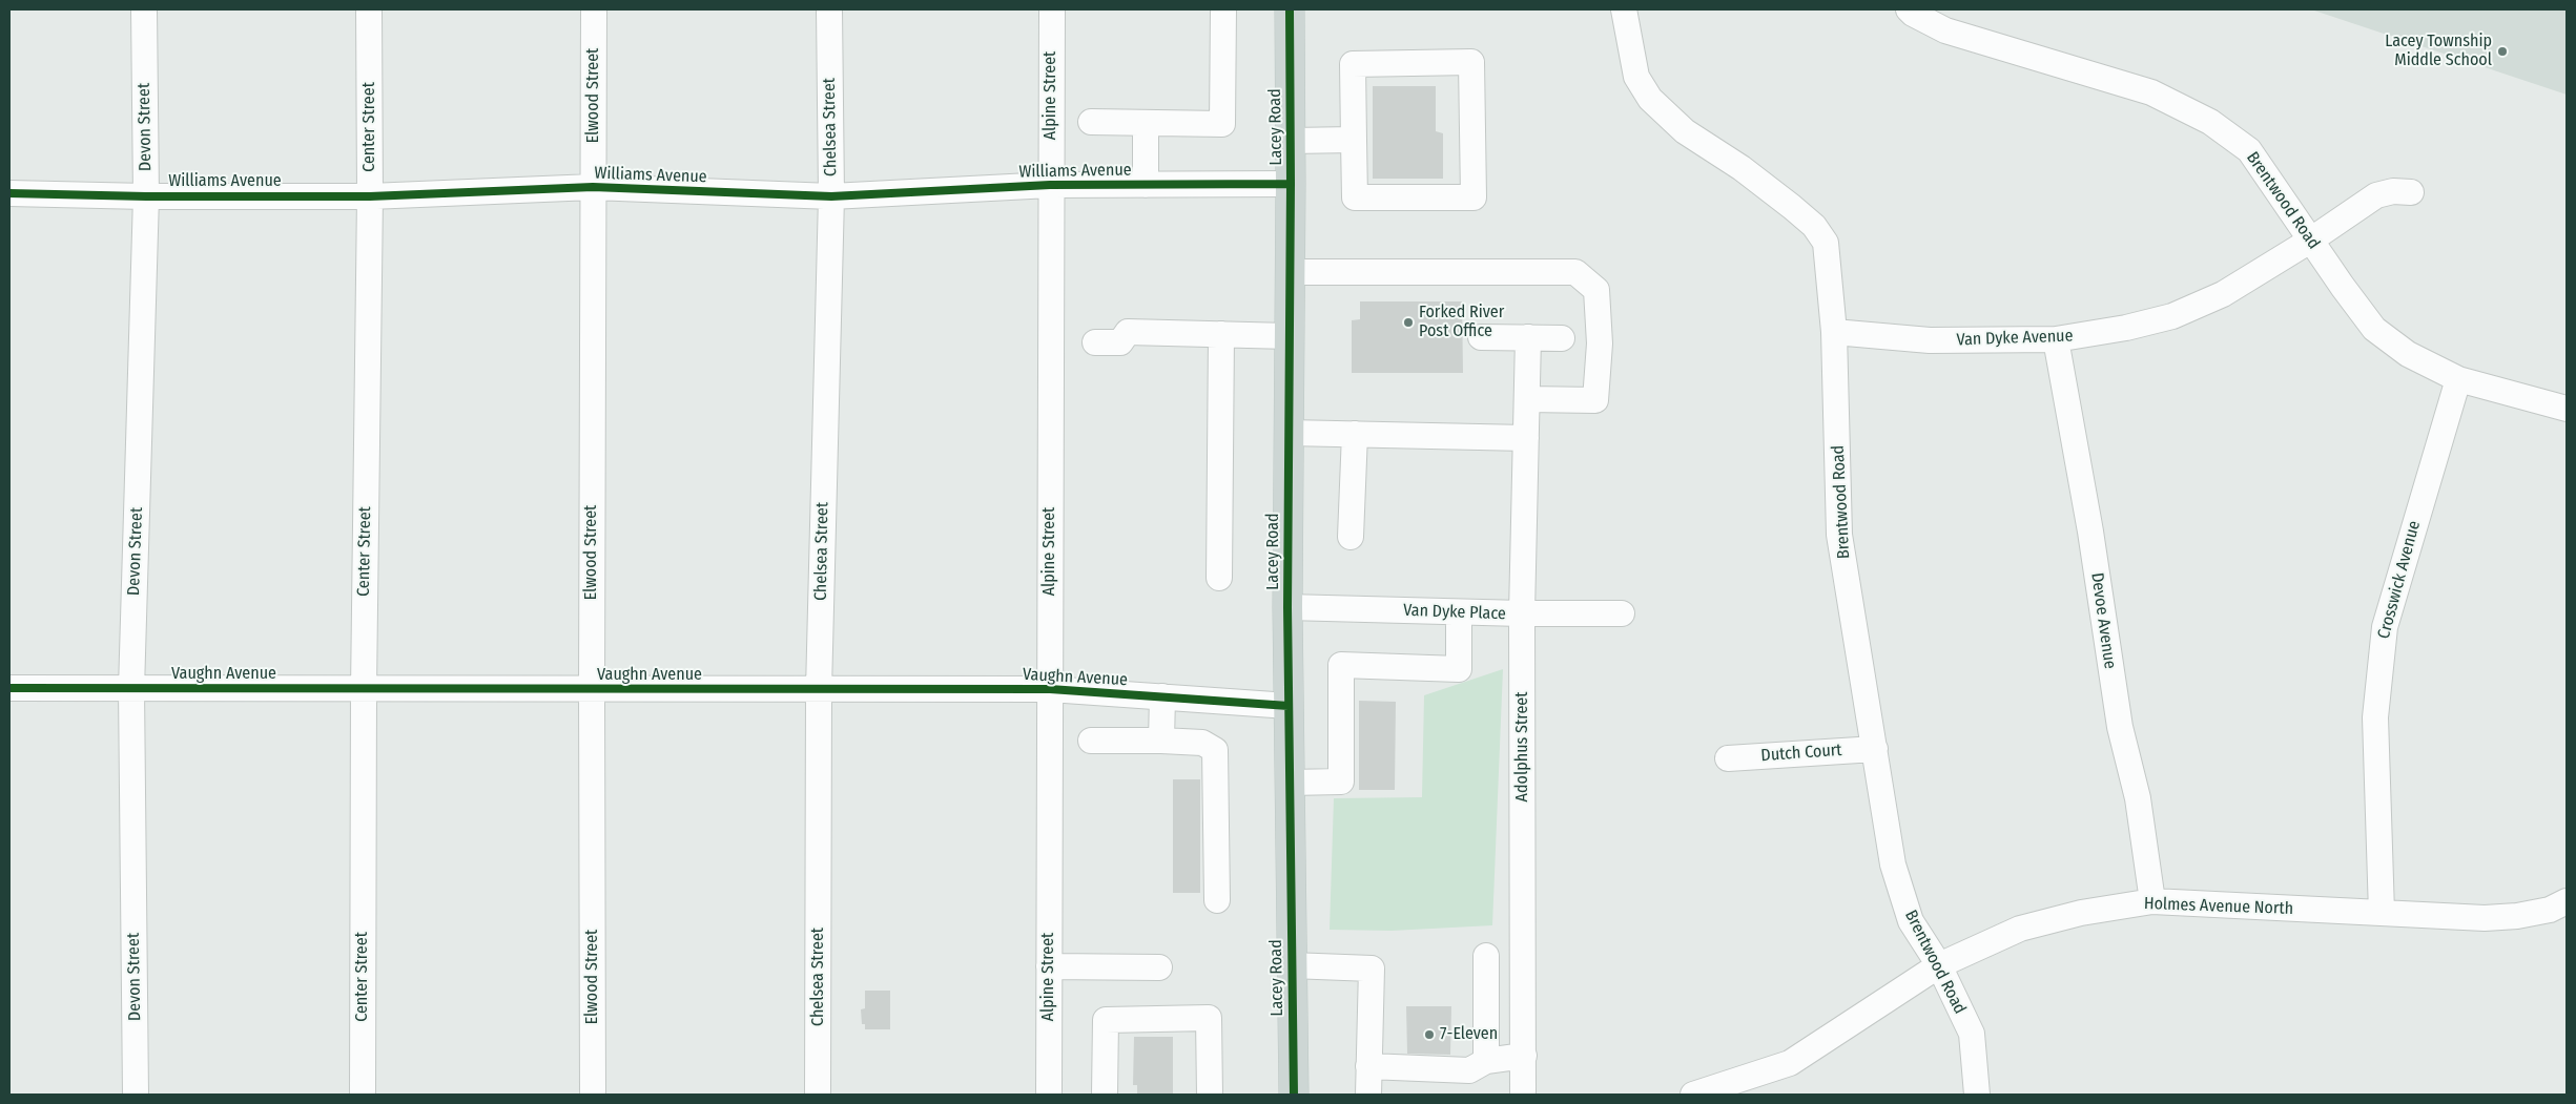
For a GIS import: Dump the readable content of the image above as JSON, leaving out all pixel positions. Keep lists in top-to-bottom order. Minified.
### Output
{"streets":{"main road":["Lacey Road"],"street":["Elwood Street","Alpine Street","Devon Street","Center Street","Chelsea Street","Williams Avenue","Brentwood Road","Van Dyke Avenue","Crosswick Avenue","Van Dyke Place","Devoe Avenue","Vaughn Avenue","Adolphus Street","Dutch Court","Holmes Avenue North"]},"crossings":[["Elwood Street","Williams Avenue"],["Elwood Street","Vaughn Avenue"],["Alpine Street","Williams Avenue"],["Alpine Street","Vaughn Avenue"],["Devon Street","Williams Avenue"],["Devon Street","Vaughn Avenue"],["Center Street","Williams Avenue"],["Center Street","Vaughn Avenue"],["Chelsea Street","Williams Avenue"],["Chelsea Street","Vaughn Avenue"],["Lacey Road","Williams Avenue"],["Lacey Road","Van Dyke Place"],["Lacey Road","Vaughn Avenue"],["Brentwood Road","Van Dyke Avenue"],["Brentwood Road","Crosswick Avenue"],["Brentwood Road","Dutch Court"],["Brentwood Road","Holmes Avenue North"],["Van Dyke Avenue","Devoe Avenue"],["Crosswick Avenue","Holmes Avenue North"],["Van Dyke Place","Adolphus Street"],["Devoe Avenue","Holmes Avenue North"]],"places":["Lacey Township Middle School","Forked River Post Office","7-Eleven"]}
